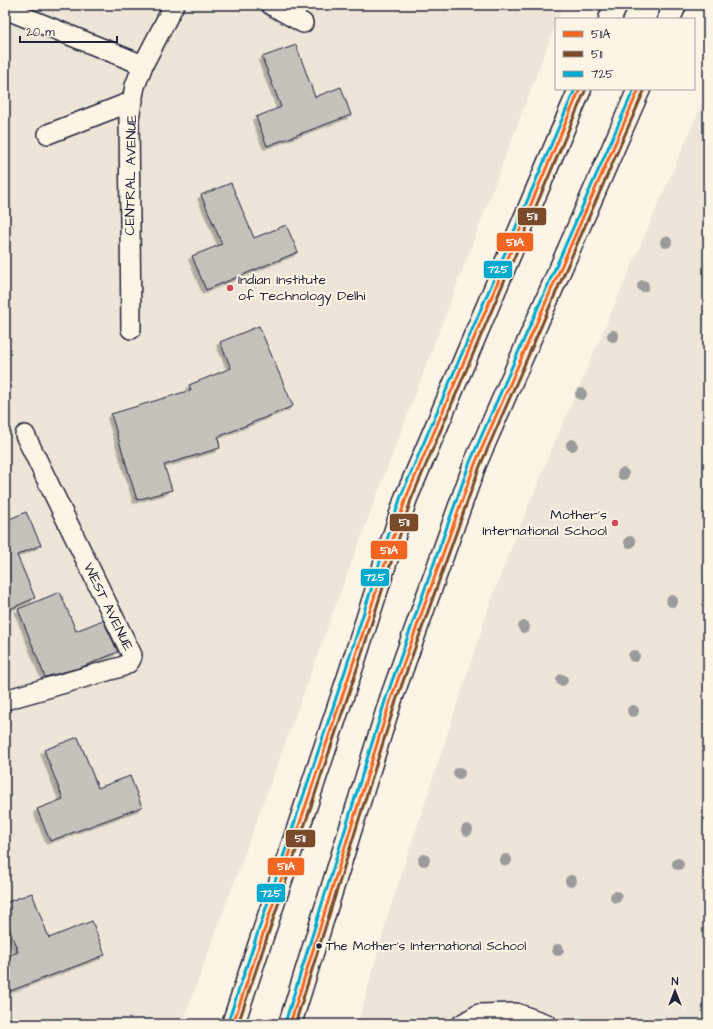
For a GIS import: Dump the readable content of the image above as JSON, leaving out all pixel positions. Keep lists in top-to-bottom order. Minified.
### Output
{"streets":{"lane":["CENTRAL AVENUE","WEST AVENUE"]},"places":["Indian Institute of Technology Delhi","Mother's International School","The Mother's International School"],"lines":["transit line 511A","transit line 725","transit line 511"],"legend":["511A","511","725"],"scale_bar":"20 m","north":"top"}
